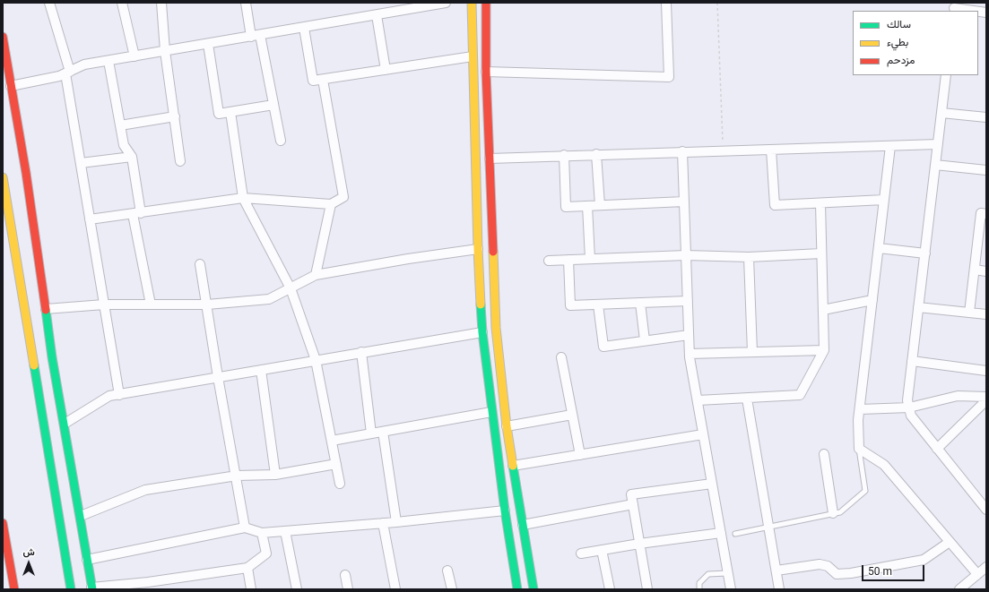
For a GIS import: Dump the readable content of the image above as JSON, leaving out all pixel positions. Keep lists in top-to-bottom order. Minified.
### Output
{"legend":["سالك","بطيء","مزدحم"],"scale_bar":"50 m","north":"top"}
